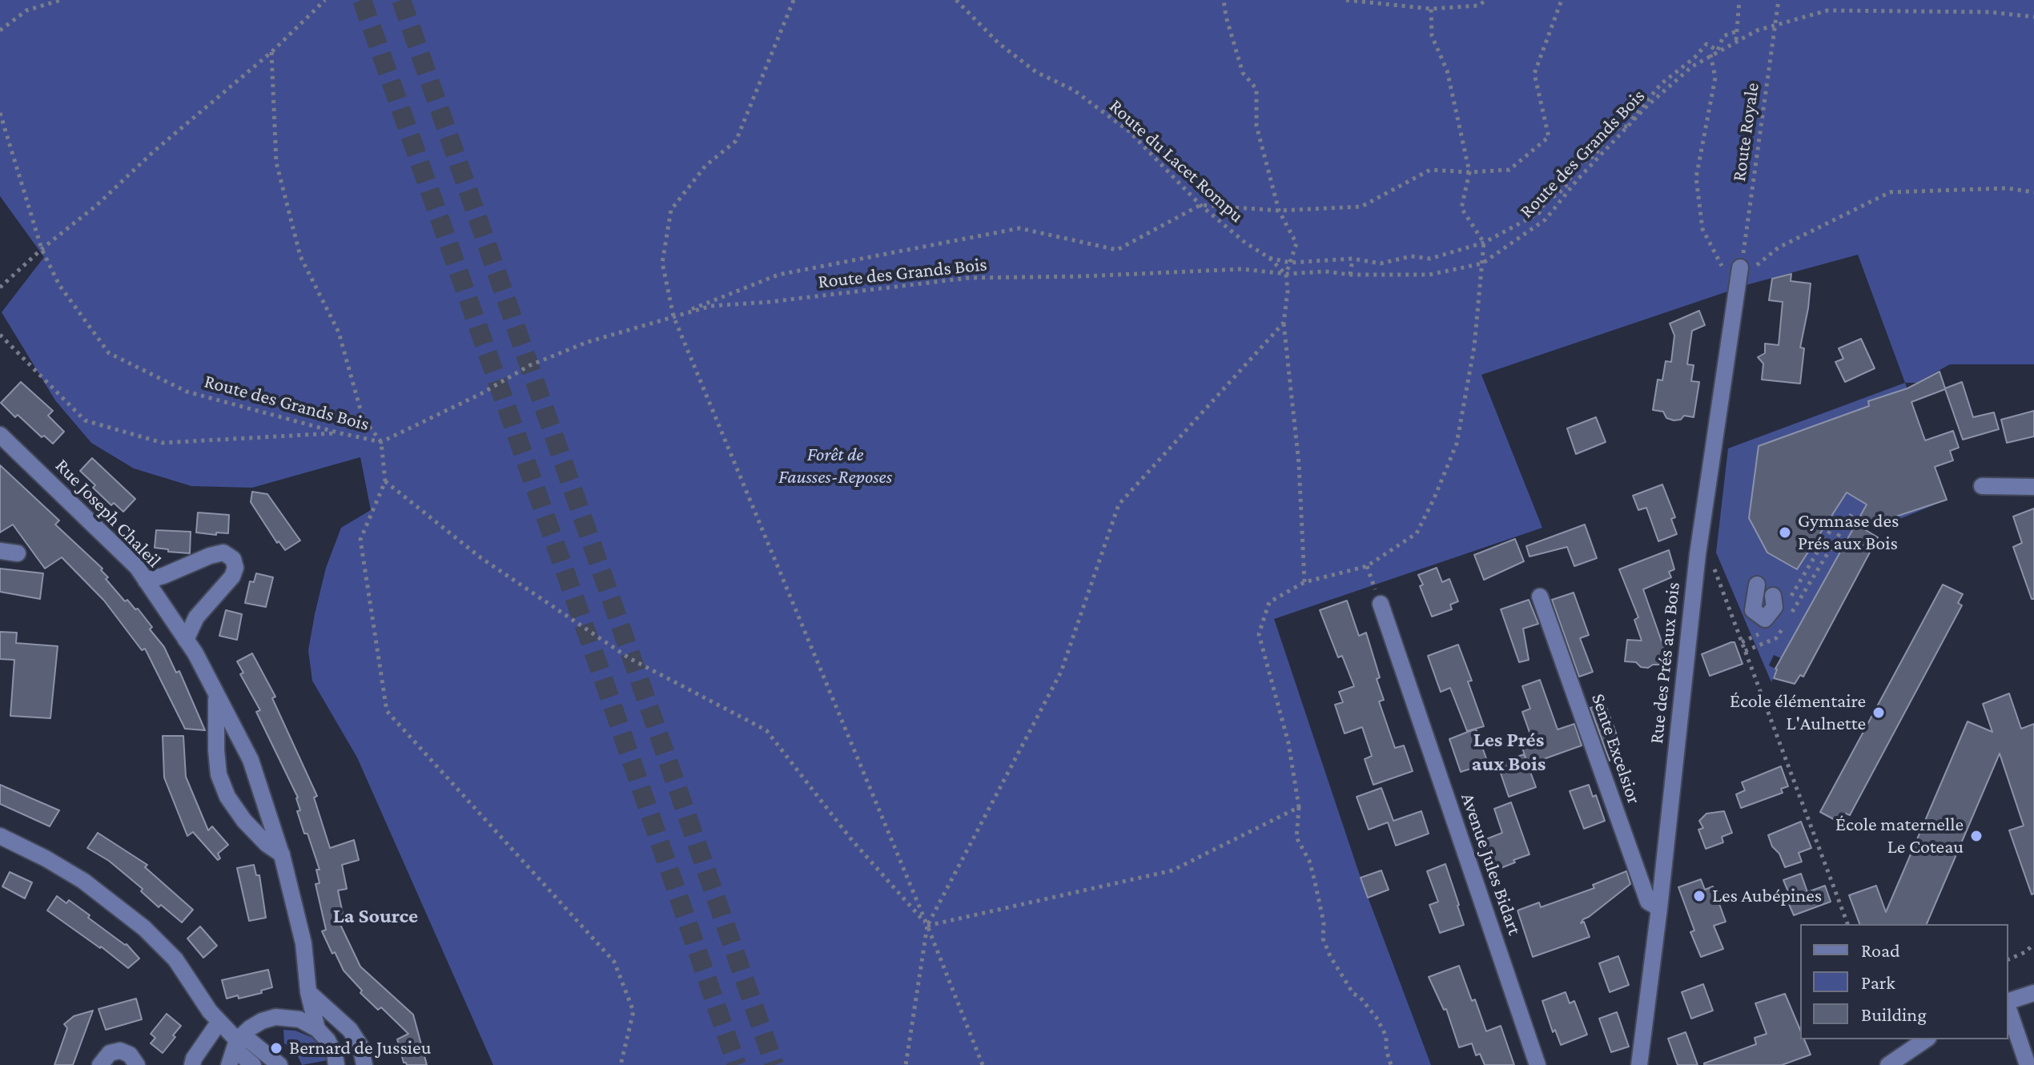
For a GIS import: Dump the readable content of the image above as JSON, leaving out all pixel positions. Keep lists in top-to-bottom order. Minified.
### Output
{"streets":{"street":["Rue Joseph Chaleil","Rue des Prés aux Bois","Sente Excelsior","Avenue Jules Bidart"],"path":["Route Royale","Route des Grands Bois","Route du Lacet Rompu"]},"crossings":[["Route Royale","Route des Grands Bois"],["Route Royale","Rue des Prés aux Bois"],["Route des Grands Bois","Route du Lacet Rompu"],["Rue des Prés aux Bois","Sente Excelsior"]],"districts":["Les Prés aux Bois","La Source"],"parks":["Forêt de Fausses-Reposes"],"places":["Gymnase des Prés aux Bois","École élémentaire L'Aulnette","École maternelle Le Coteau","Les Aubépines","Bernard de Jussieu"],"legend":["Road","Park","Building"]}
